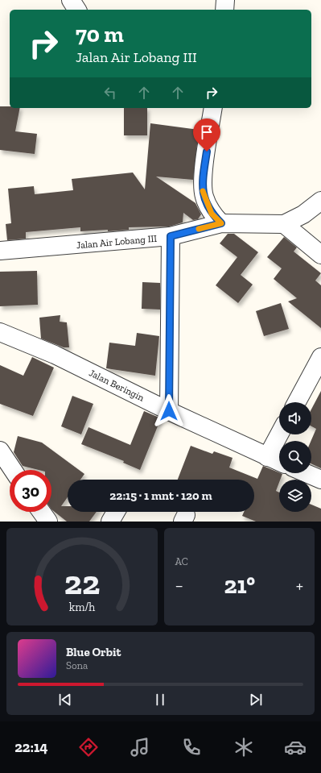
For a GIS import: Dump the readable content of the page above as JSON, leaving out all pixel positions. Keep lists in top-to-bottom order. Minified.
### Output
{"streets":{"street":["Jalan Air Lobang III","Jalan Beringin"]},"page":{"turn":["70 m","Jalan Air Lobang III"],"limit":"30","trip":"22:15 · 1 mnt · 120 m","tile":"AC","heat":["−","21°","+"],"song":["Blue Orbit","Sona"],"tabs":"22:14","gauge":["22","km/h"]}}
